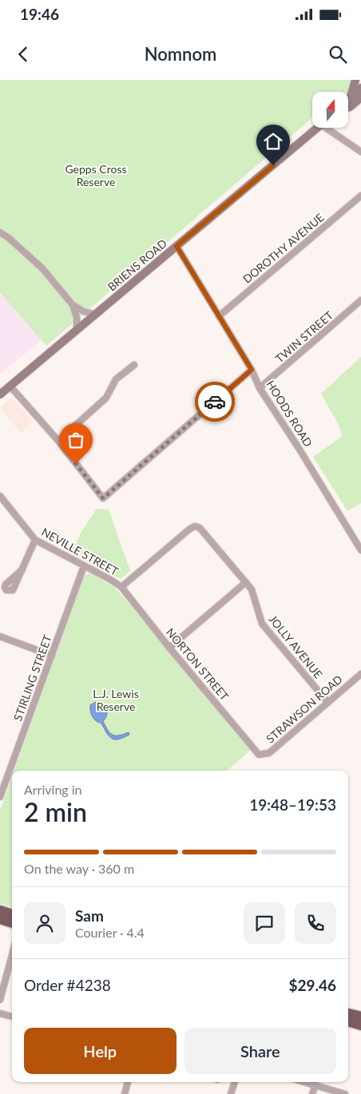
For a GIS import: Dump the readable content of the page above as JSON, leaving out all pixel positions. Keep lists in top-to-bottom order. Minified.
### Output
{"streets":{"main road":["BRIENS ROAD"],"street":["DOROTHY AVENUE","TWIN STREET","HOODS ROAD","NEVILLE STREET","JOLLY AVENUE","NORTON STREET","STIRLING STREET","STRAWSON ROAD"]},"crossings":[["DOROTHY AVENUE","HOODS ROAD"],["BRIENS ROAD","HOODS ROAD"],["TWIN STREET","HOODS ROAD"],["NEVILLE STREET","JOLLY AVENUE"],["NEVILLE STREET","NORTON STREET"],["NEVILLE STREET","STIRLING STREET"],["JOLLY AVENUE","NORTON STREET"],["JOLLY AVENUE","STRAWSON ROAD"],["NORTON STREET","STRAWSON ROAD"]],"parks":["Gepps Cross Reserve","L.J. Lewis Reserve"],"north":"top","page":{"status":"19:46","header":"Nomnom","heading":["2 min","Arriving in","19:48–19:53"],"panel":["Sam","Courier · 4.4","Order #4238","$29.46"],"bar":"On the way · 360 m","buttons":["Help","Share"]}}
